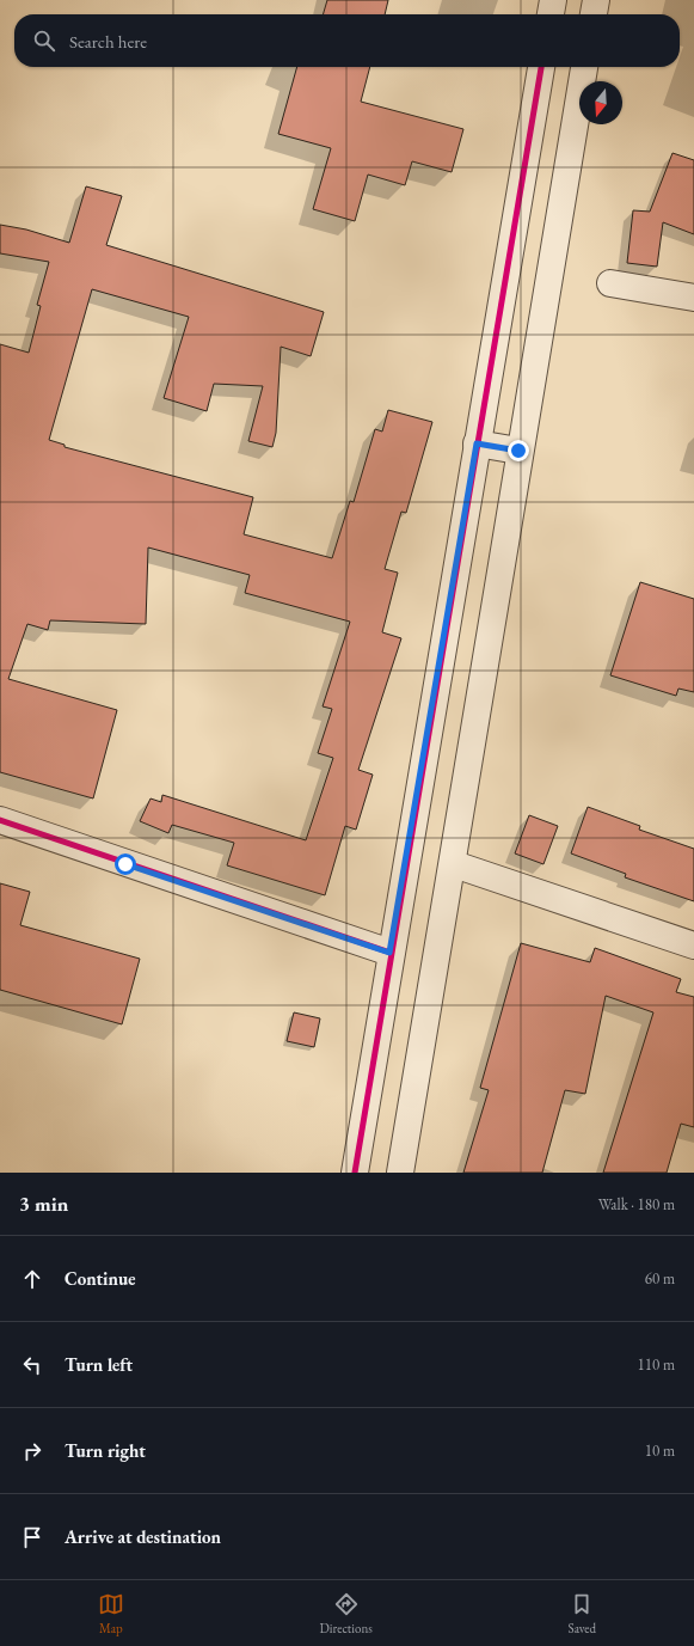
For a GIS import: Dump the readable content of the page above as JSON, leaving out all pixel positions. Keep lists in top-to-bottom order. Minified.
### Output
{"north":"bottom","page":{"search":"Search here","heading":["3 min","Walk · 180 m"],"list":[["Continue","60 m"],["Turn left","110 m"],["Turn right","10 m"],"Arrive at destination"],"nav":["Map","Directions","Saved"]}}
